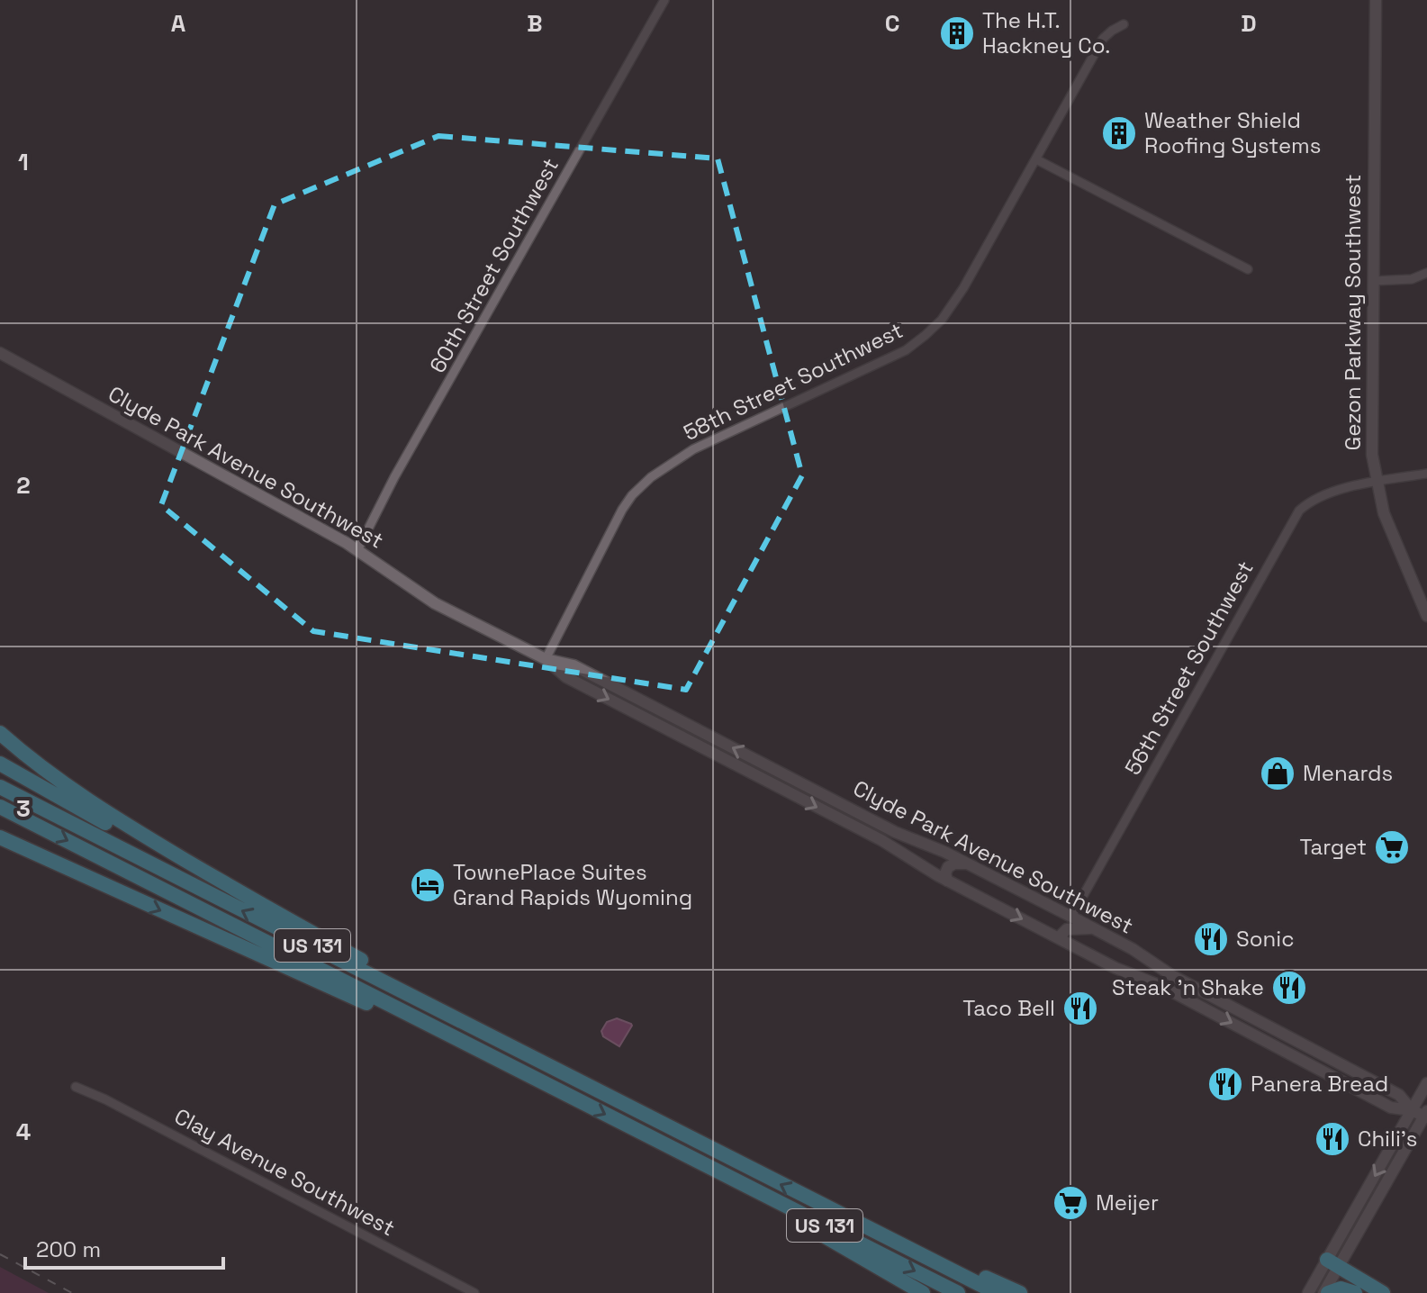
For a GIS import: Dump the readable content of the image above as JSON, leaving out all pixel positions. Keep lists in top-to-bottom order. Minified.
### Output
{"streets":{"highway":["US 131"],"main road":["Gezon Parkway Southwest","Clyde Park Avenue Southwest"],"street":["60th Street Southwest","58th Street Southwest","56th Street Southwest","Clay Avenue Southwest"]},"crossings":[["60th Street Southwest","Clyde Park Avenue Southwest"],["Gezon Parkway Southwest","56th Street Southwest"],["58th Street Southwest","Clyde Park Avenue Southwest"],["Clyde Park Avenue Southwest","56th Street Southwest"]],"places":{"building":["The H.T. Hackney Co.","Weather Shield Roofing Systems"],"shop":["Menards"],"supermarket":["Target","Meijer"],"hotel":["TownePlace Suites Grand Rapids Wyoming"],"restaurant":["Sonic","Steak 'n Shake","Taco Bell","Panera Bread","Chili's"]},"scale_bar":"200 m","grid":{"columns":["A","B","C","D"],"rows":["1","2","3","4"]}}
